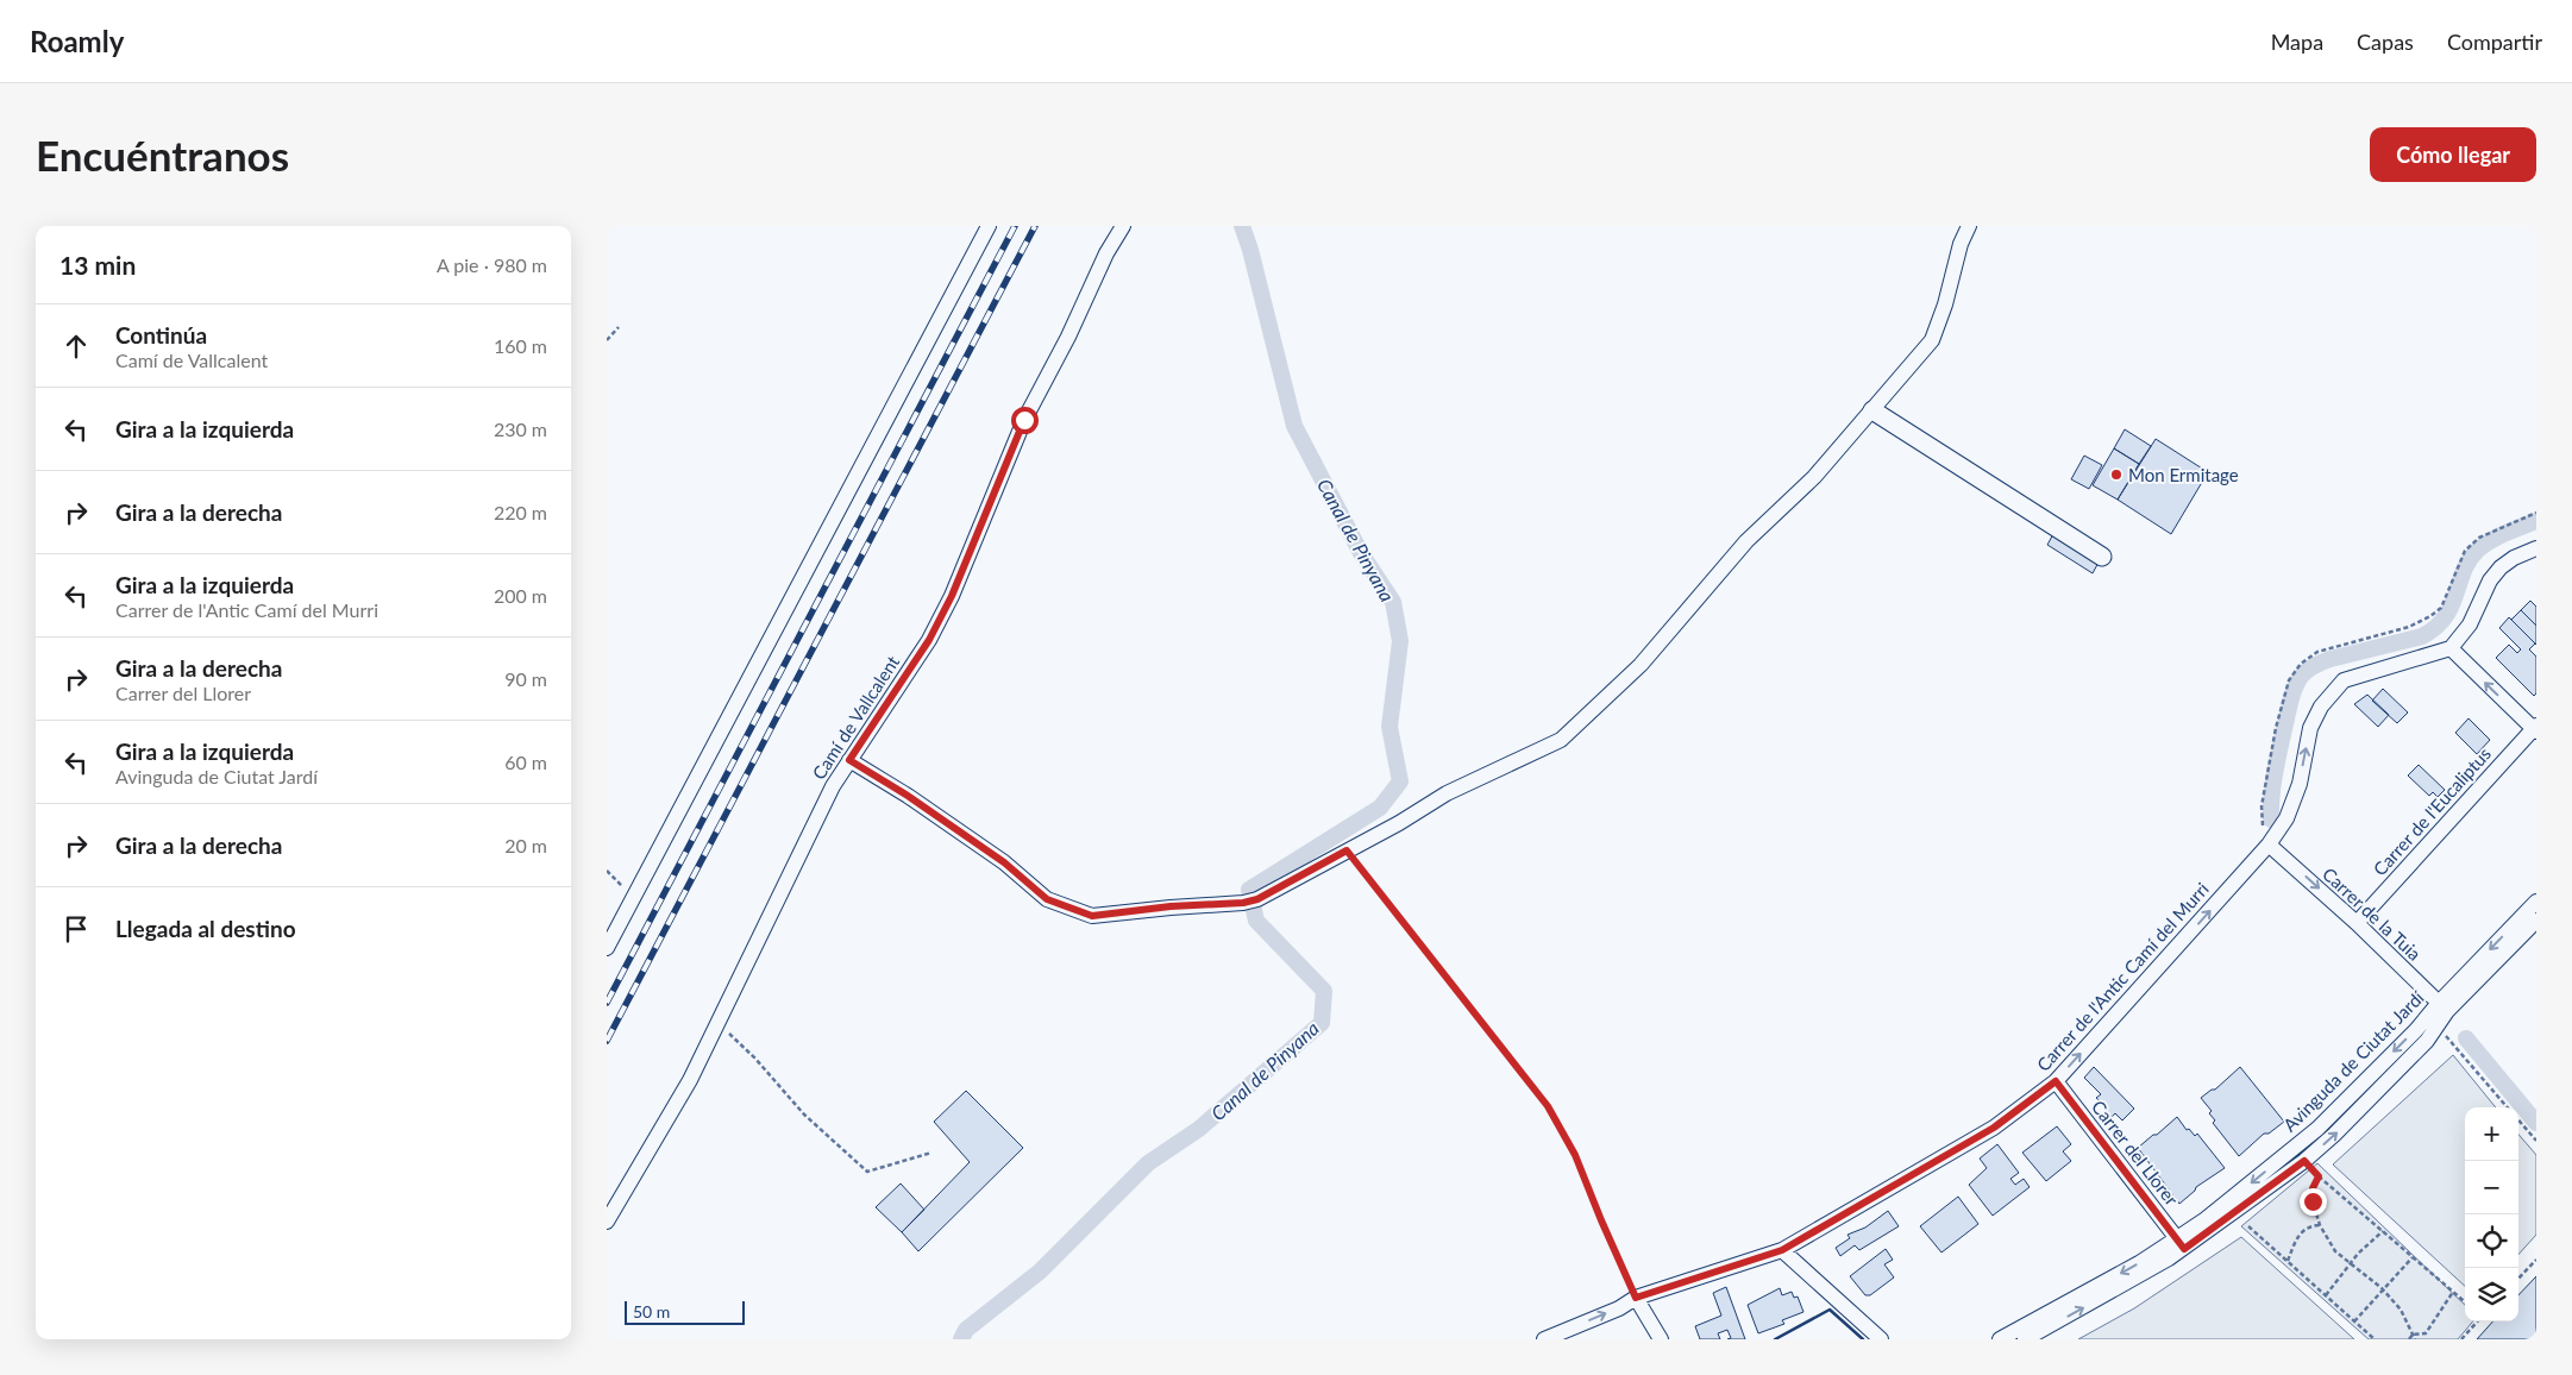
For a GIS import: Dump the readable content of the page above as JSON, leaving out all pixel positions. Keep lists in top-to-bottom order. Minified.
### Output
{"streets":{"street":["Camí de Vallcalent","Carrer de l'Eucaliptus","Carrer de la Tuia","Carrer de l'Antic Camí del Murri","Avinguda de Ciutat Jardí","Carrer del Llorer"]},"crossings":[["Carrer de l'Eucaliptus","Carrer de la Tuia"],["Carrer de la Tuia","Carrer de l'Antic Camí del Murri"],["Carrer de la Tuia","Avinguda de Ciutat Jardí"],["Carrer de l'Antic Camí del Murri","Carrer del Llorer"],["Avinguda de Ciutat Jardí","Carrer del Llorer"]],"one_way":["Carrer de la Tuia","Carrer de l'Antic Camí del Murri"],"water":["Canal de Pinyana"],"places":["Mon Ermitage"],"scale_bar":"50 m","page":{"header":"Roamly","nav":["Mapa","Capas","Compartir"],"buttons":"Cómo llegar","title":"Encuéntranos","heading":["13 min","A pie · 980 m"],"list":[["Continúa","Camí de Vallcalent","160 m"],["Gira a la izquierda","230 m"],["Gira a la derecha","220 m"],["Gira a la izquierda","Carrer de l'Antic Camí del Murri","200 m"],["Gira a la derecha","Carrer del Llorer","90 m"],["Gira a la izquierda","Avinguda de Ciutat Jardí","60 m"],["Gira a la derecha","20 m"],"Llegada al destino"],"map_buttons":["+","−"],"scale":"50 m"}}
